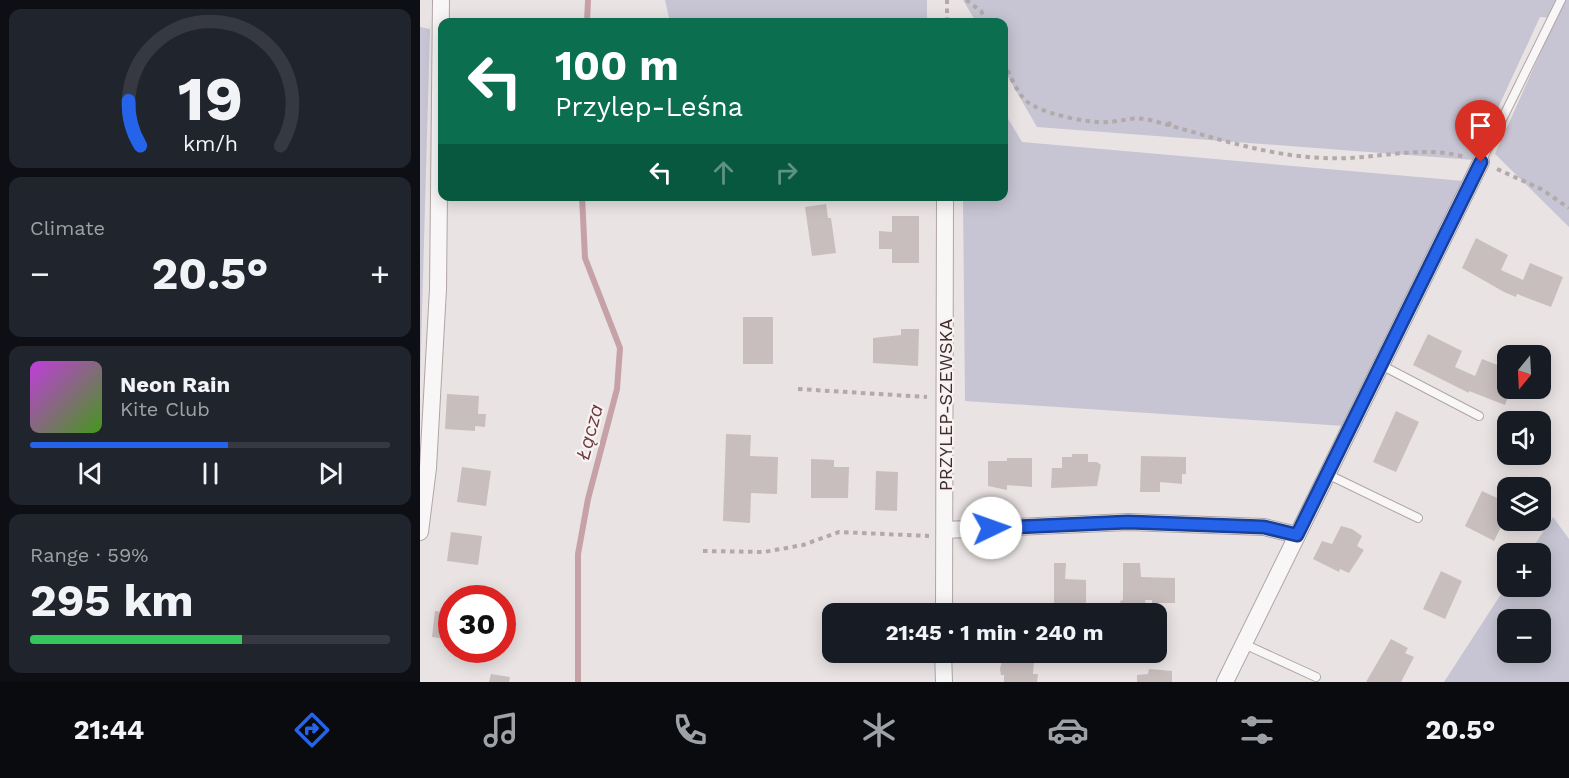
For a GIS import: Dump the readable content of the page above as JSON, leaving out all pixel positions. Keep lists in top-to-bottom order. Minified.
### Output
{"streets":{"street":["PRZYLEP-SZEWSKA"]},"water":["Łącza"],"north":"bottom","page":{"turn":["100 m","Przylep-Leśna"],"tile":["Climate",["Range · 59%","295 km"]],"heat":["−","20.5°","+"],"map_buttons":["+","−"],"song":["Neon Rain","Kite Club"],"limit":"30","trip":"21:45 · 1 min · 240 m","tabs":["21:44","20.5°"],"gauge":["19","km/h"]}}
